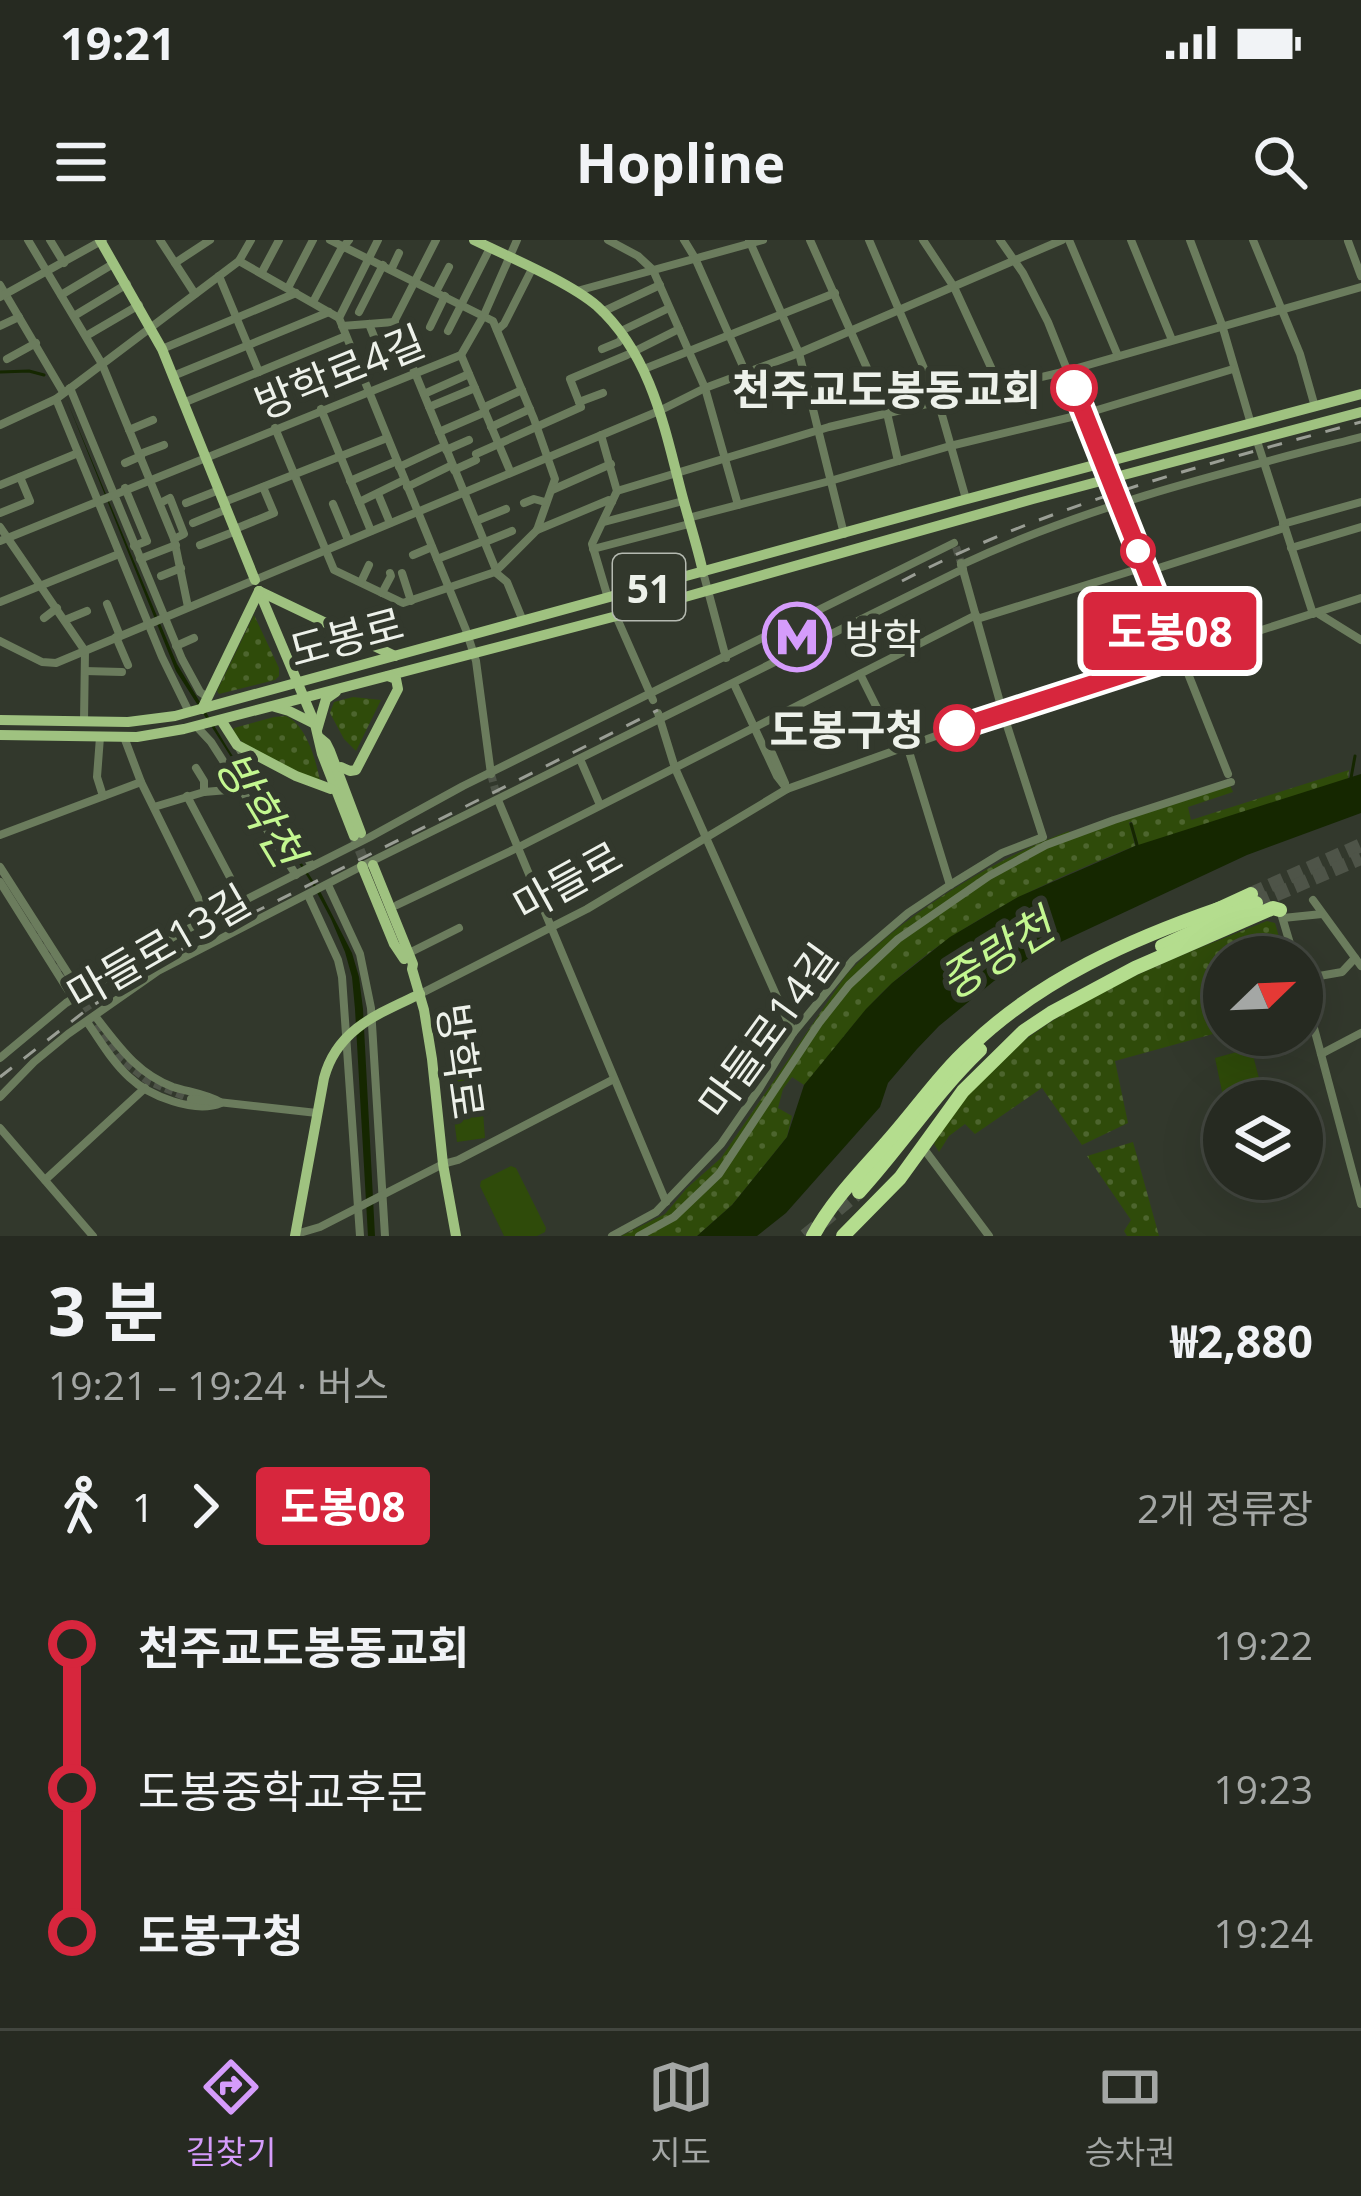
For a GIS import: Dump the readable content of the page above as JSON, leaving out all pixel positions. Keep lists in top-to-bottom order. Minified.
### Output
{"streets":{"main road":["51","도봉로","마들로","방학로"],"street":["방학로4길","마들로13길","마들로14길"]},"crossings":[["마들로","마들로14길"],["마들로","방학로"],["마들로13길","방학로"]],"water":["방학천","중랑천"],"places":{"other":["천주교도봉동교회","도봉구청"],"metro station":["방학"]},"lines":["bus line 도봉08"],"north":"top right","page":{"status":"19:21","header":"Hopline","on_map":"도봉08","heading":["3 분","19:21 – 19:24 · 버스","₩2,880"],"legs":["1","도봉08","2개 정류장"],"list":[{"name":"천주교도봉동교회","value":"19:22"},{"name":"도봉중학교후문","value":"19:23"},{"name":"도봉구청","value":"19:24"}],"tabs":["길찾기","지도","승차권"]}}
